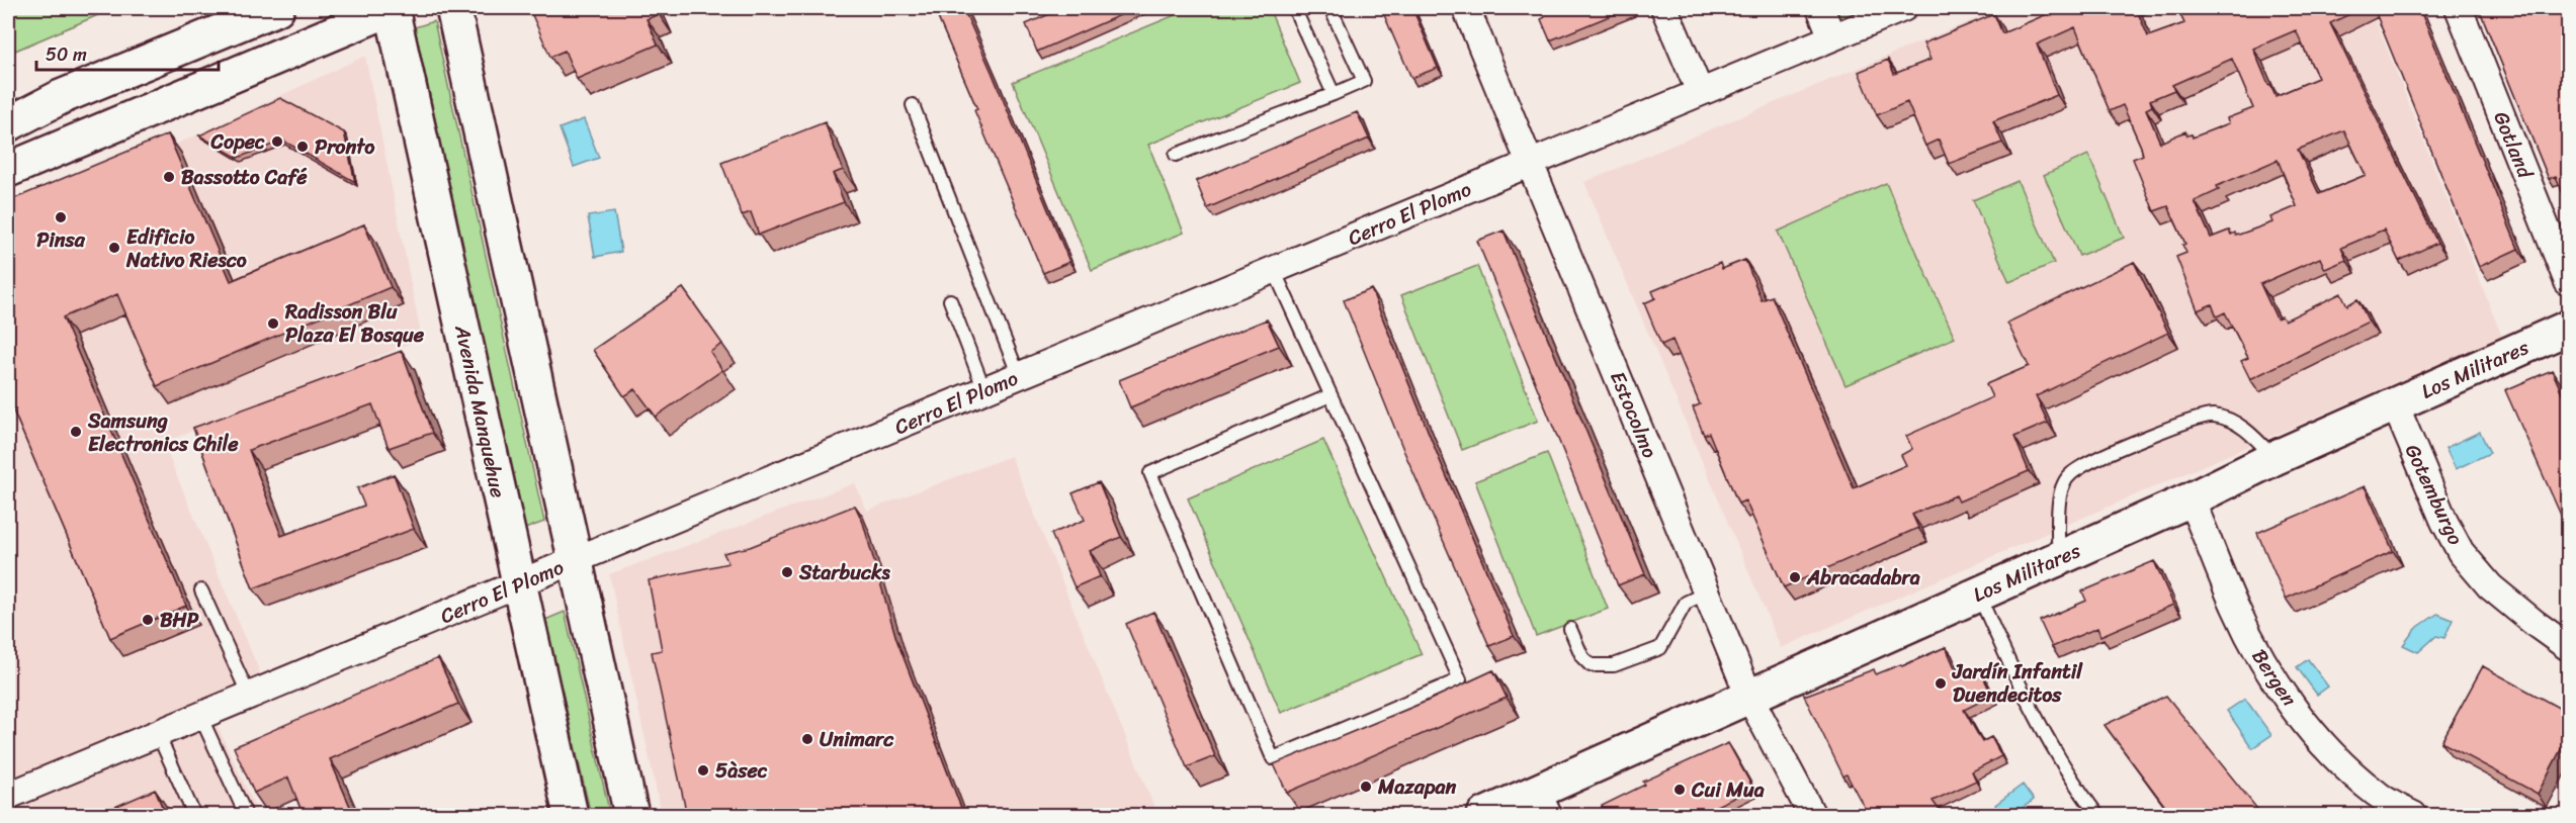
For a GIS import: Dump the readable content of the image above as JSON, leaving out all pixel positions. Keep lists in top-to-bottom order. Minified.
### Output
{"streets":{"main road":["Los Militares","Avenida Manquehue"],"street":["Gotland","Cerro El Plomo","Estocolmo","Gotemburgo","Bergen"]},"crossings":[["Cerro El Plomo","Avenida Manquehue"],["Cerro El Plomo","Estocolmo"],["Los Militares","Estocolmo"],["Los Militares","Gotemburgo"],["Los Militares","Bergen"]],"places":["Copec","Pronto","Bassotto Café","Pinsa","Edificio Nativo Riesco","Radisson Blu Plaza El Bosque","Samsung Electronics Chile","Starbucks","Abracadabra","BHP","Jardín Infantil Duendecitos","Unimarc","5àsec","Mazapan","Cui Mua"],"scale_bar":"50 m"}
